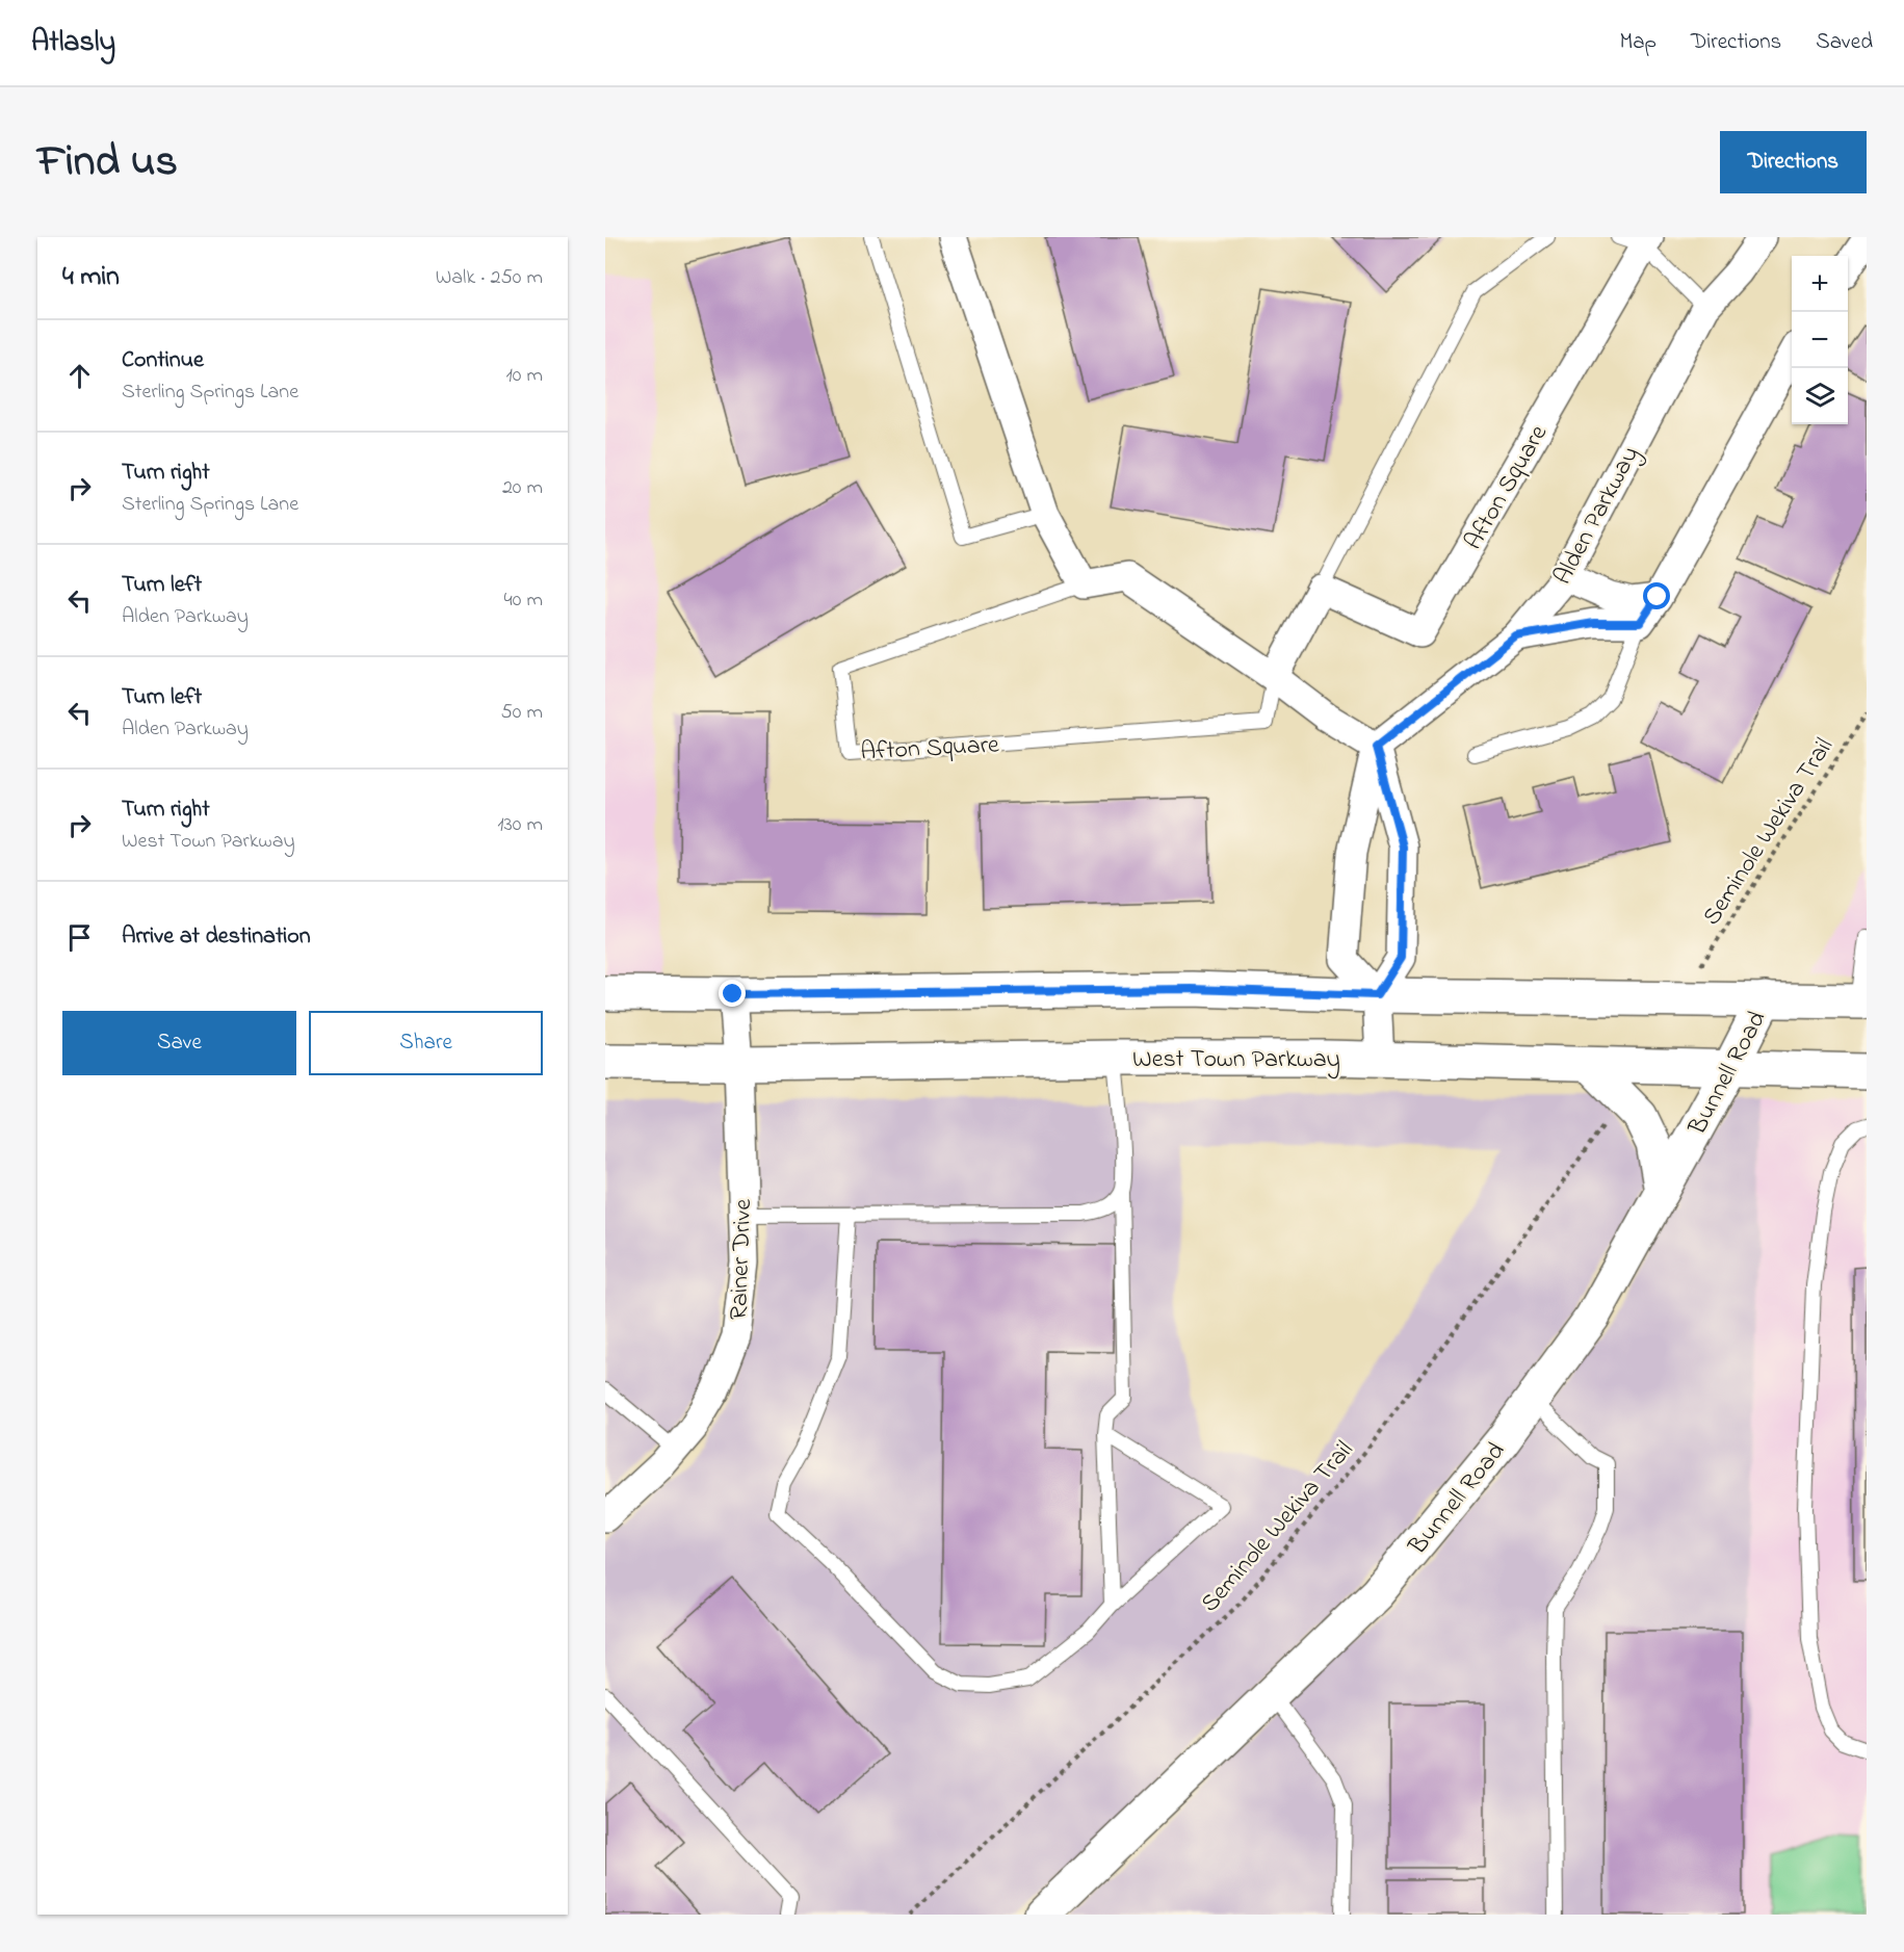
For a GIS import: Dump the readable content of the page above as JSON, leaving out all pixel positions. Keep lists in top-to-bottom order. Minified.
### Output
{"streets":{"street":["Afton Square","Alden Parkway","West Town Parkway","Bunnell Road","Rainer Drive"],"path":["Seminole Wekiva Trail"]},"crossings":[["Afton Square","Alden Parkway"],["West Town Parkway","Bunnell Road"],["West Town Parkway","Rainer Drive"]],"page":{"header":"Atlasly","nav":["Map","Directions","Saved"],"title":"Find us","buttons":["Directions",["Save","Share"]],"heading":["4 min","Walk · 250 m"],"map_buttons":["+","−"],"list":[["Continue","Sterling Springs Lane","10 m"],["Turn right","Sterling Springs Lane","20 m"],["Turn left","Alden Parkway","40 m"],["Turn left","Alden Parkway","50 m"],["Turn right","West Town Parkway","130 m"],"Arrive at destination"]}}
